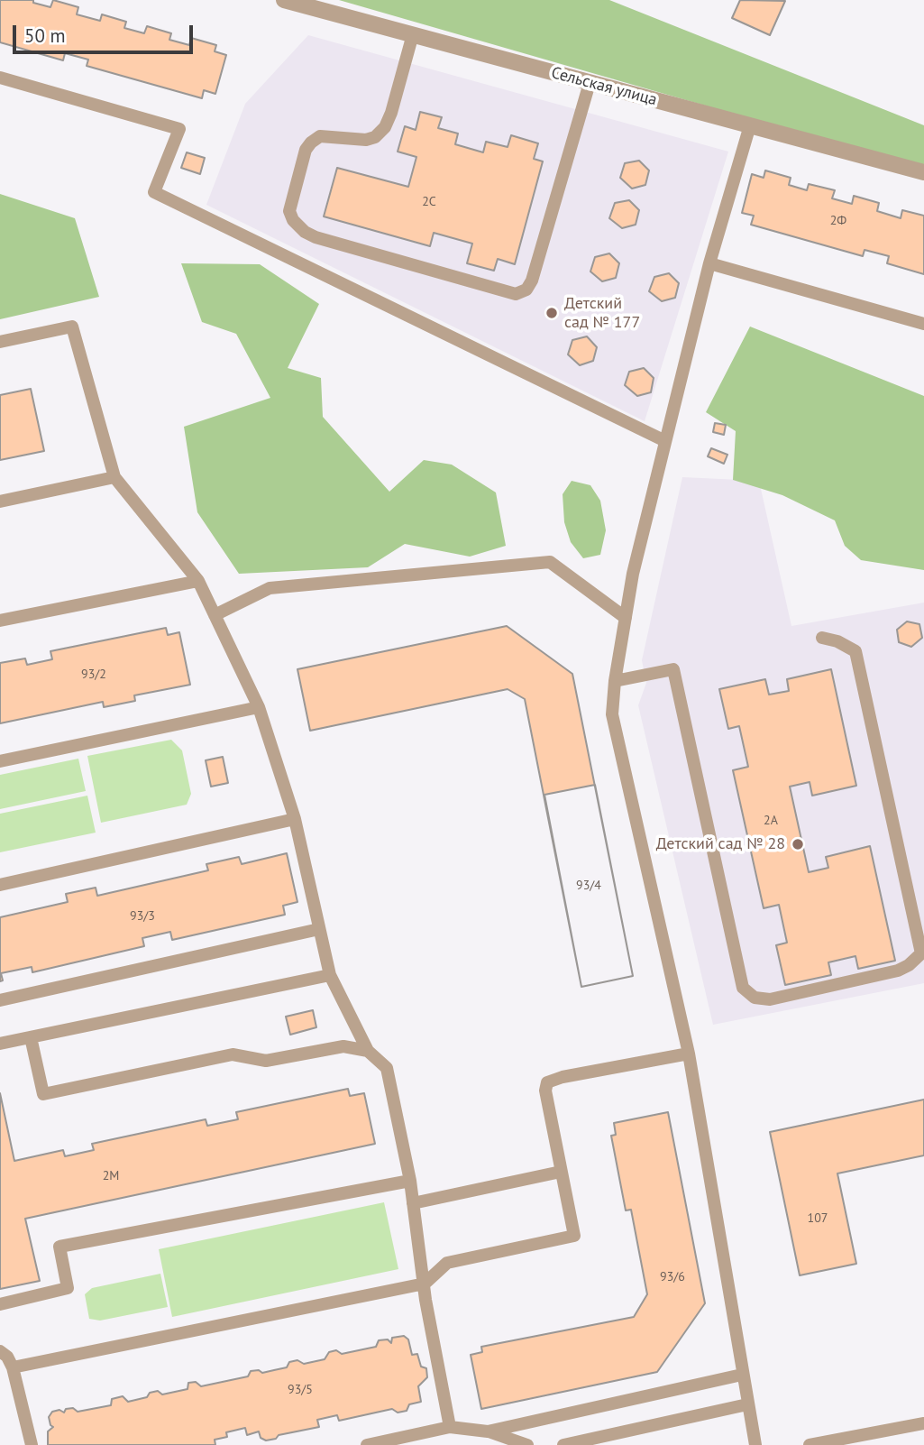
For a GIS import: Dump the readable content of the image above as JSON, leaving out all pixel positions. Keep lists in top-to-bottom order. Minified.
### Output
{"streets":{"street":["Сельская улица"]},"places":["Детский сад № 177","Детский сад № 28"],"house_numbers":["2С","2Ф","93/2","2А","93/4","93/3","2М","107","93/6","93/5"],"scale_bar":"50 m"}
